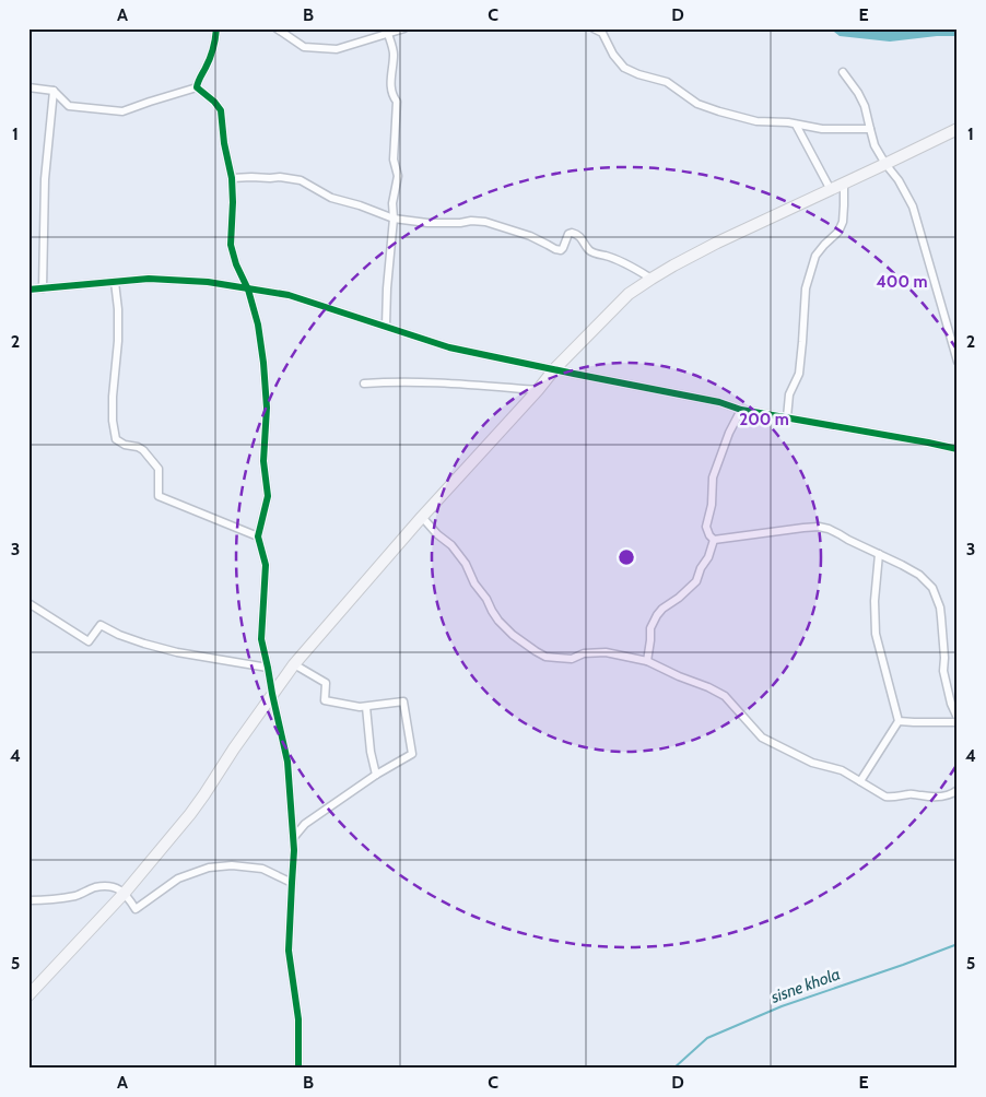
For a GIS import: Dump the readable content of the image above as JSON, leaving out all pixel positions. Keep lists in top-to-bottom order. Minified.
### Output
{"water":["sisne khola"],"grid":{"columns":["A","B","C","D","E"],"rows":["1","2","3","4","5"]},"rings":["400 m","200 m"]}
